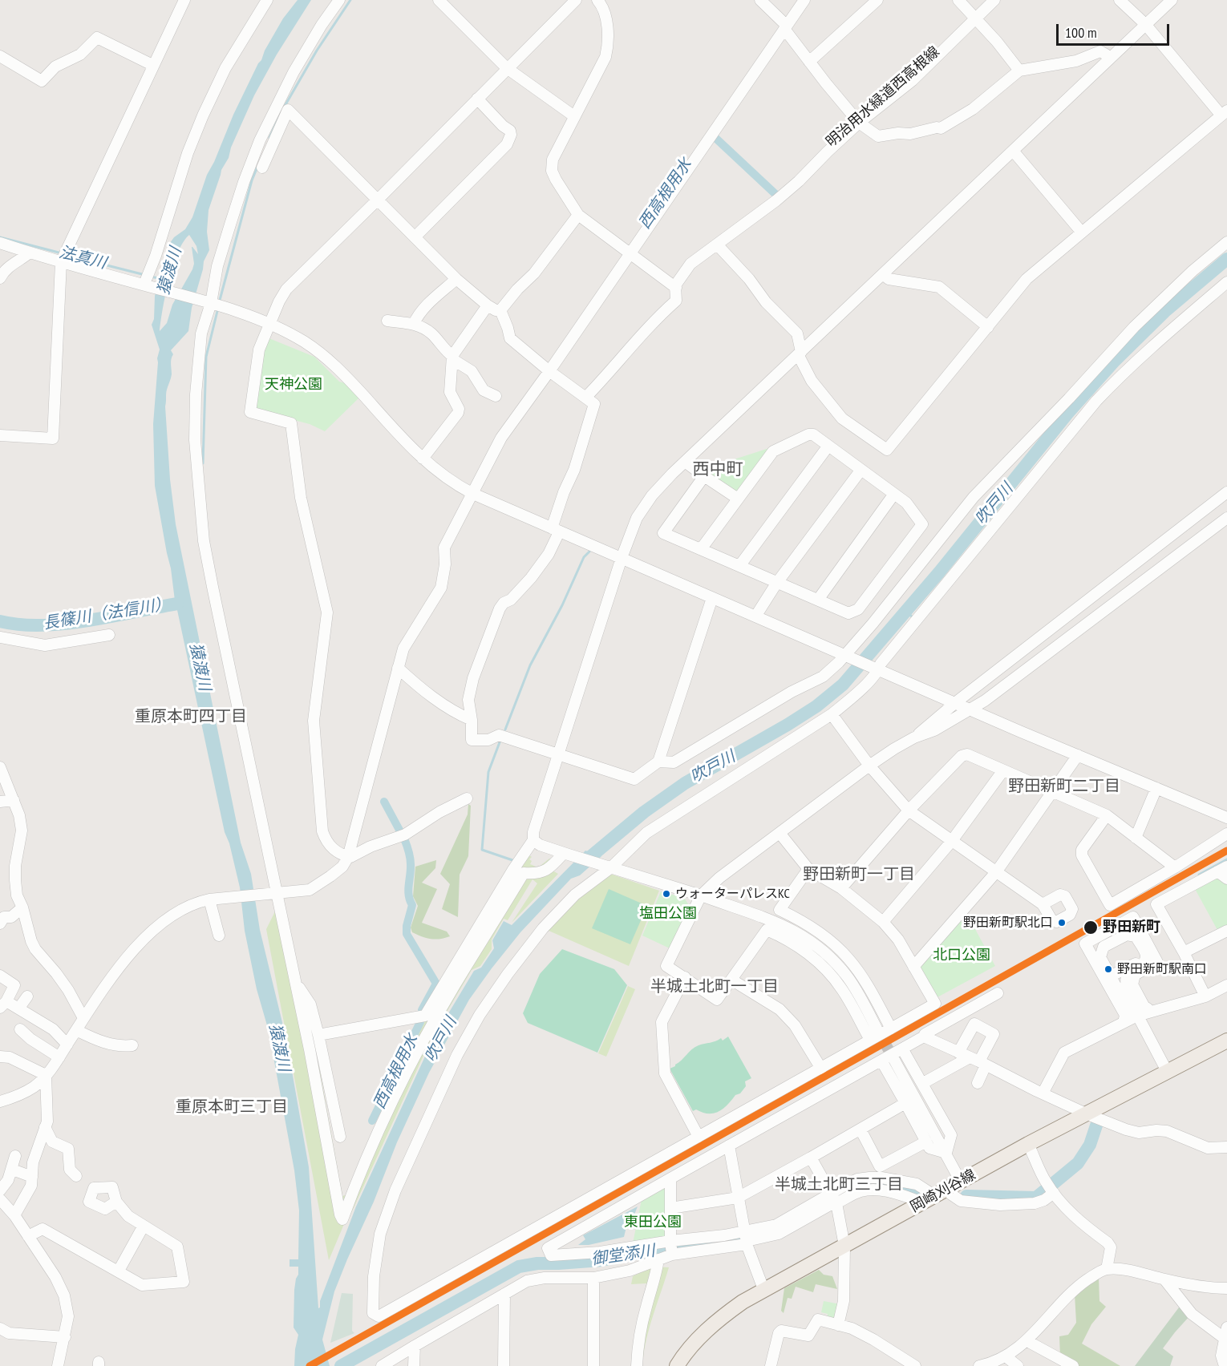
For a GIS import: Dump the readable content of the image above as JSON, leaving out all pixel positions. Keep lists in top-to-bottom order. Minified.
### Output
{"streets":{"main road":["岡崎刈谷線"],"street":["明治用水緑道西高根線"]},"districts":["西中町","重原本町四丁目","野田新町二丁目","野田新町一丁目","半城土北町一丁目","重原本町三丁目","半城土北町三丁目"],"water":["西高根用水","法真川","猿渡川","吹戸川","長篠川（法信川）","御堂添川"],"parks":["天神公園","塩田公園","北口公園","東田公園"],"places":["ウォーターパレスKC","野田新町駅北口","野田新町","野田新町駅南口"],"scale_bar":"100 m"}
